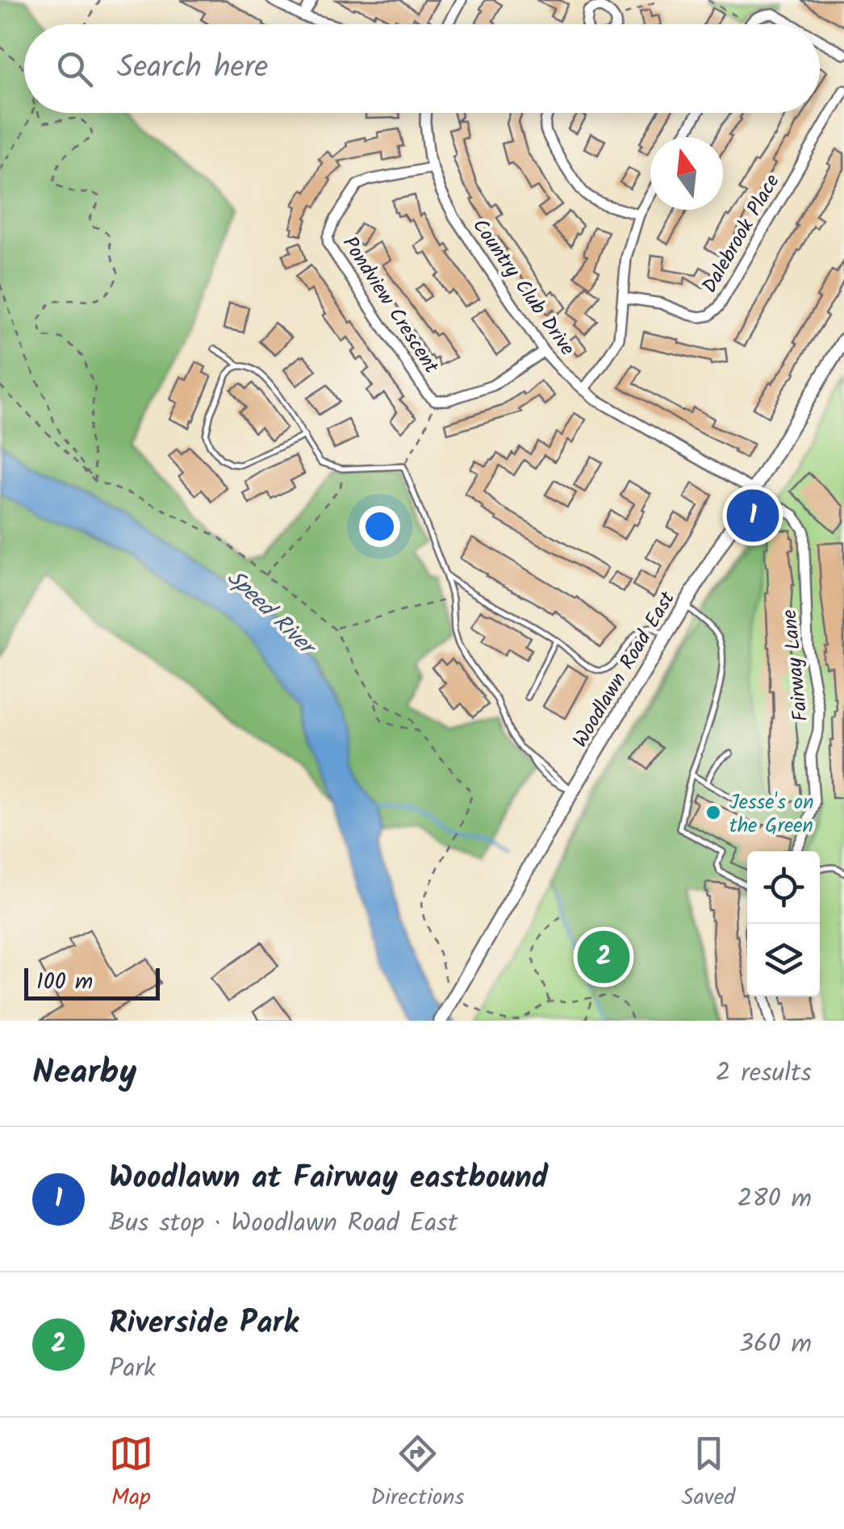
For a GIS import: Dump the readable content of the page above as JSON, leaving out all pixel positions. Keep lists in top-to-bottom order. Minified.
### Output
{"streets":{"main road":["Woodlawn Road East"],"street":["Dalebrook Place","Country Club Drive","Pondview Crescent","Fairway Lane"]},"crossings":[["Country Club Drive","Pondview Crescent"],["Country Club Drive","Fairway Lane"],["Country Club Drive","Woodlawn Road East"],["Fairway Lane","Woodlawn Road East"]],"water":["Speed River"],"places":["Jesse's on the Green"],"scale_bar":"100 m","north":"top","page":{"search":"Search here","pins":["1","2"],"scale":"100 m","heading":["Nearby","2 results"],"list":[{"mark":"1","name":"Woodlawn at Fairway eastbound","note":"Bus stop · Woodlawn Road East","value":"280 m"},{"mark":"2","name":"Riverside Park","note":"Park","value":"360 m"}],"nav":["Map","Directions","Saved"]}}
